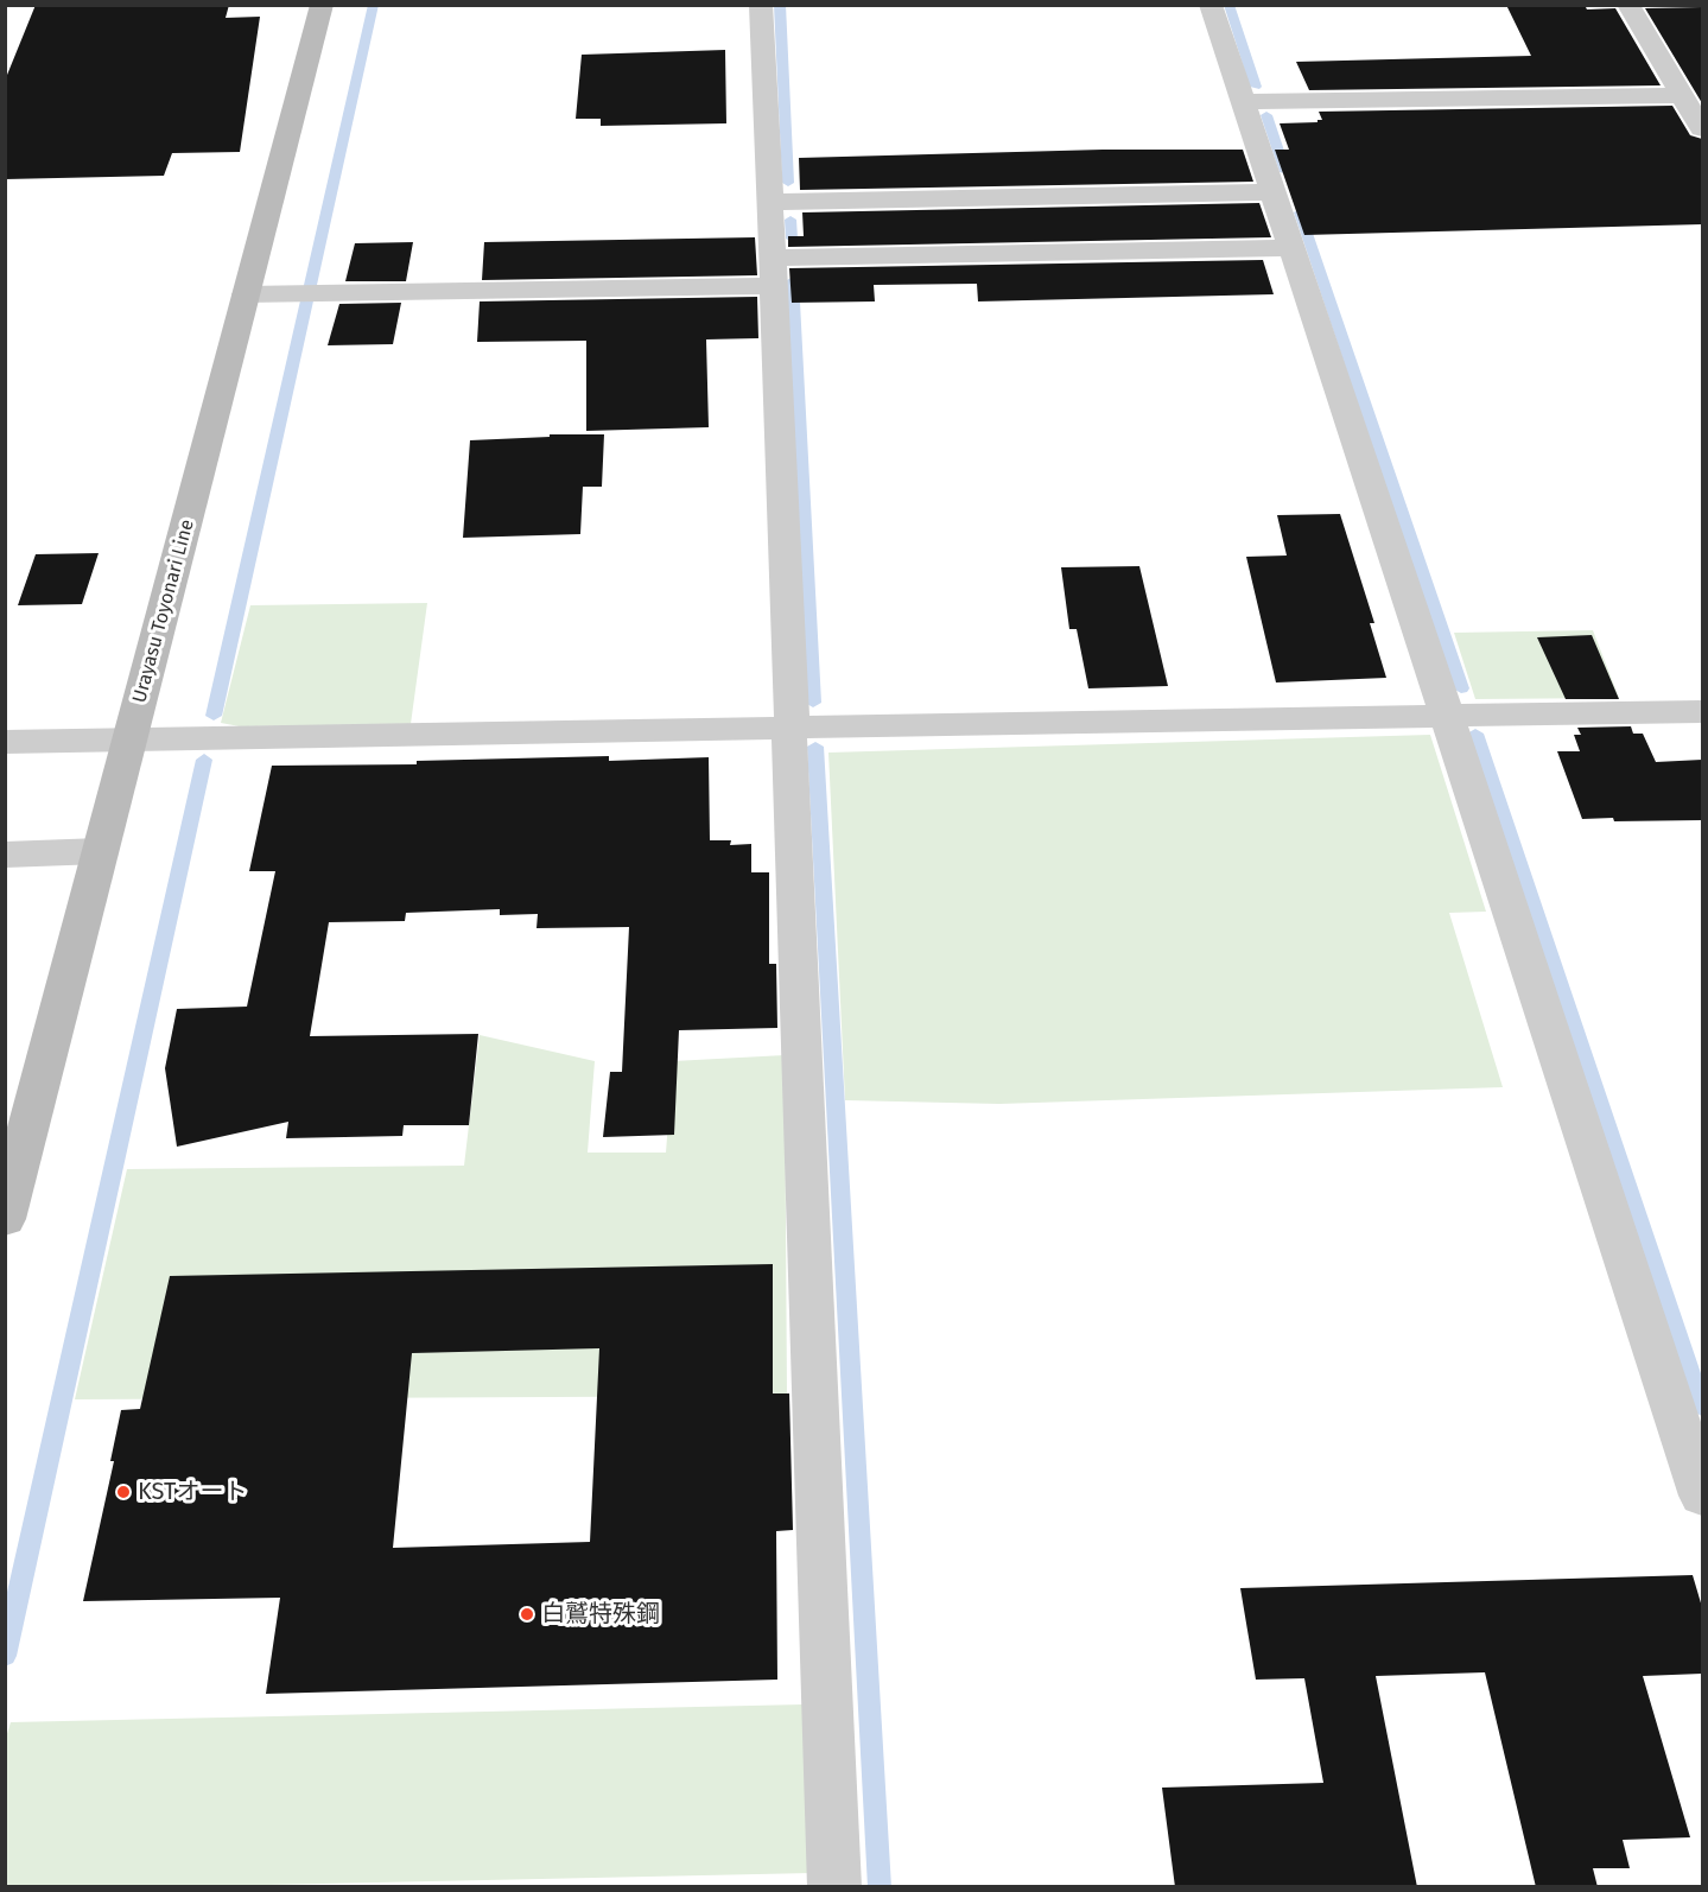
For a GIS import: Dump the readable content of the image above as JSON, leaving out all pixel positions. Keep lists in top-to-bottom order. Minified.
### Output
{"streets":{"main road":["Urayasu Toyonari Line"]},"places":["KSTオート","白鷲特殊鋼"]}
